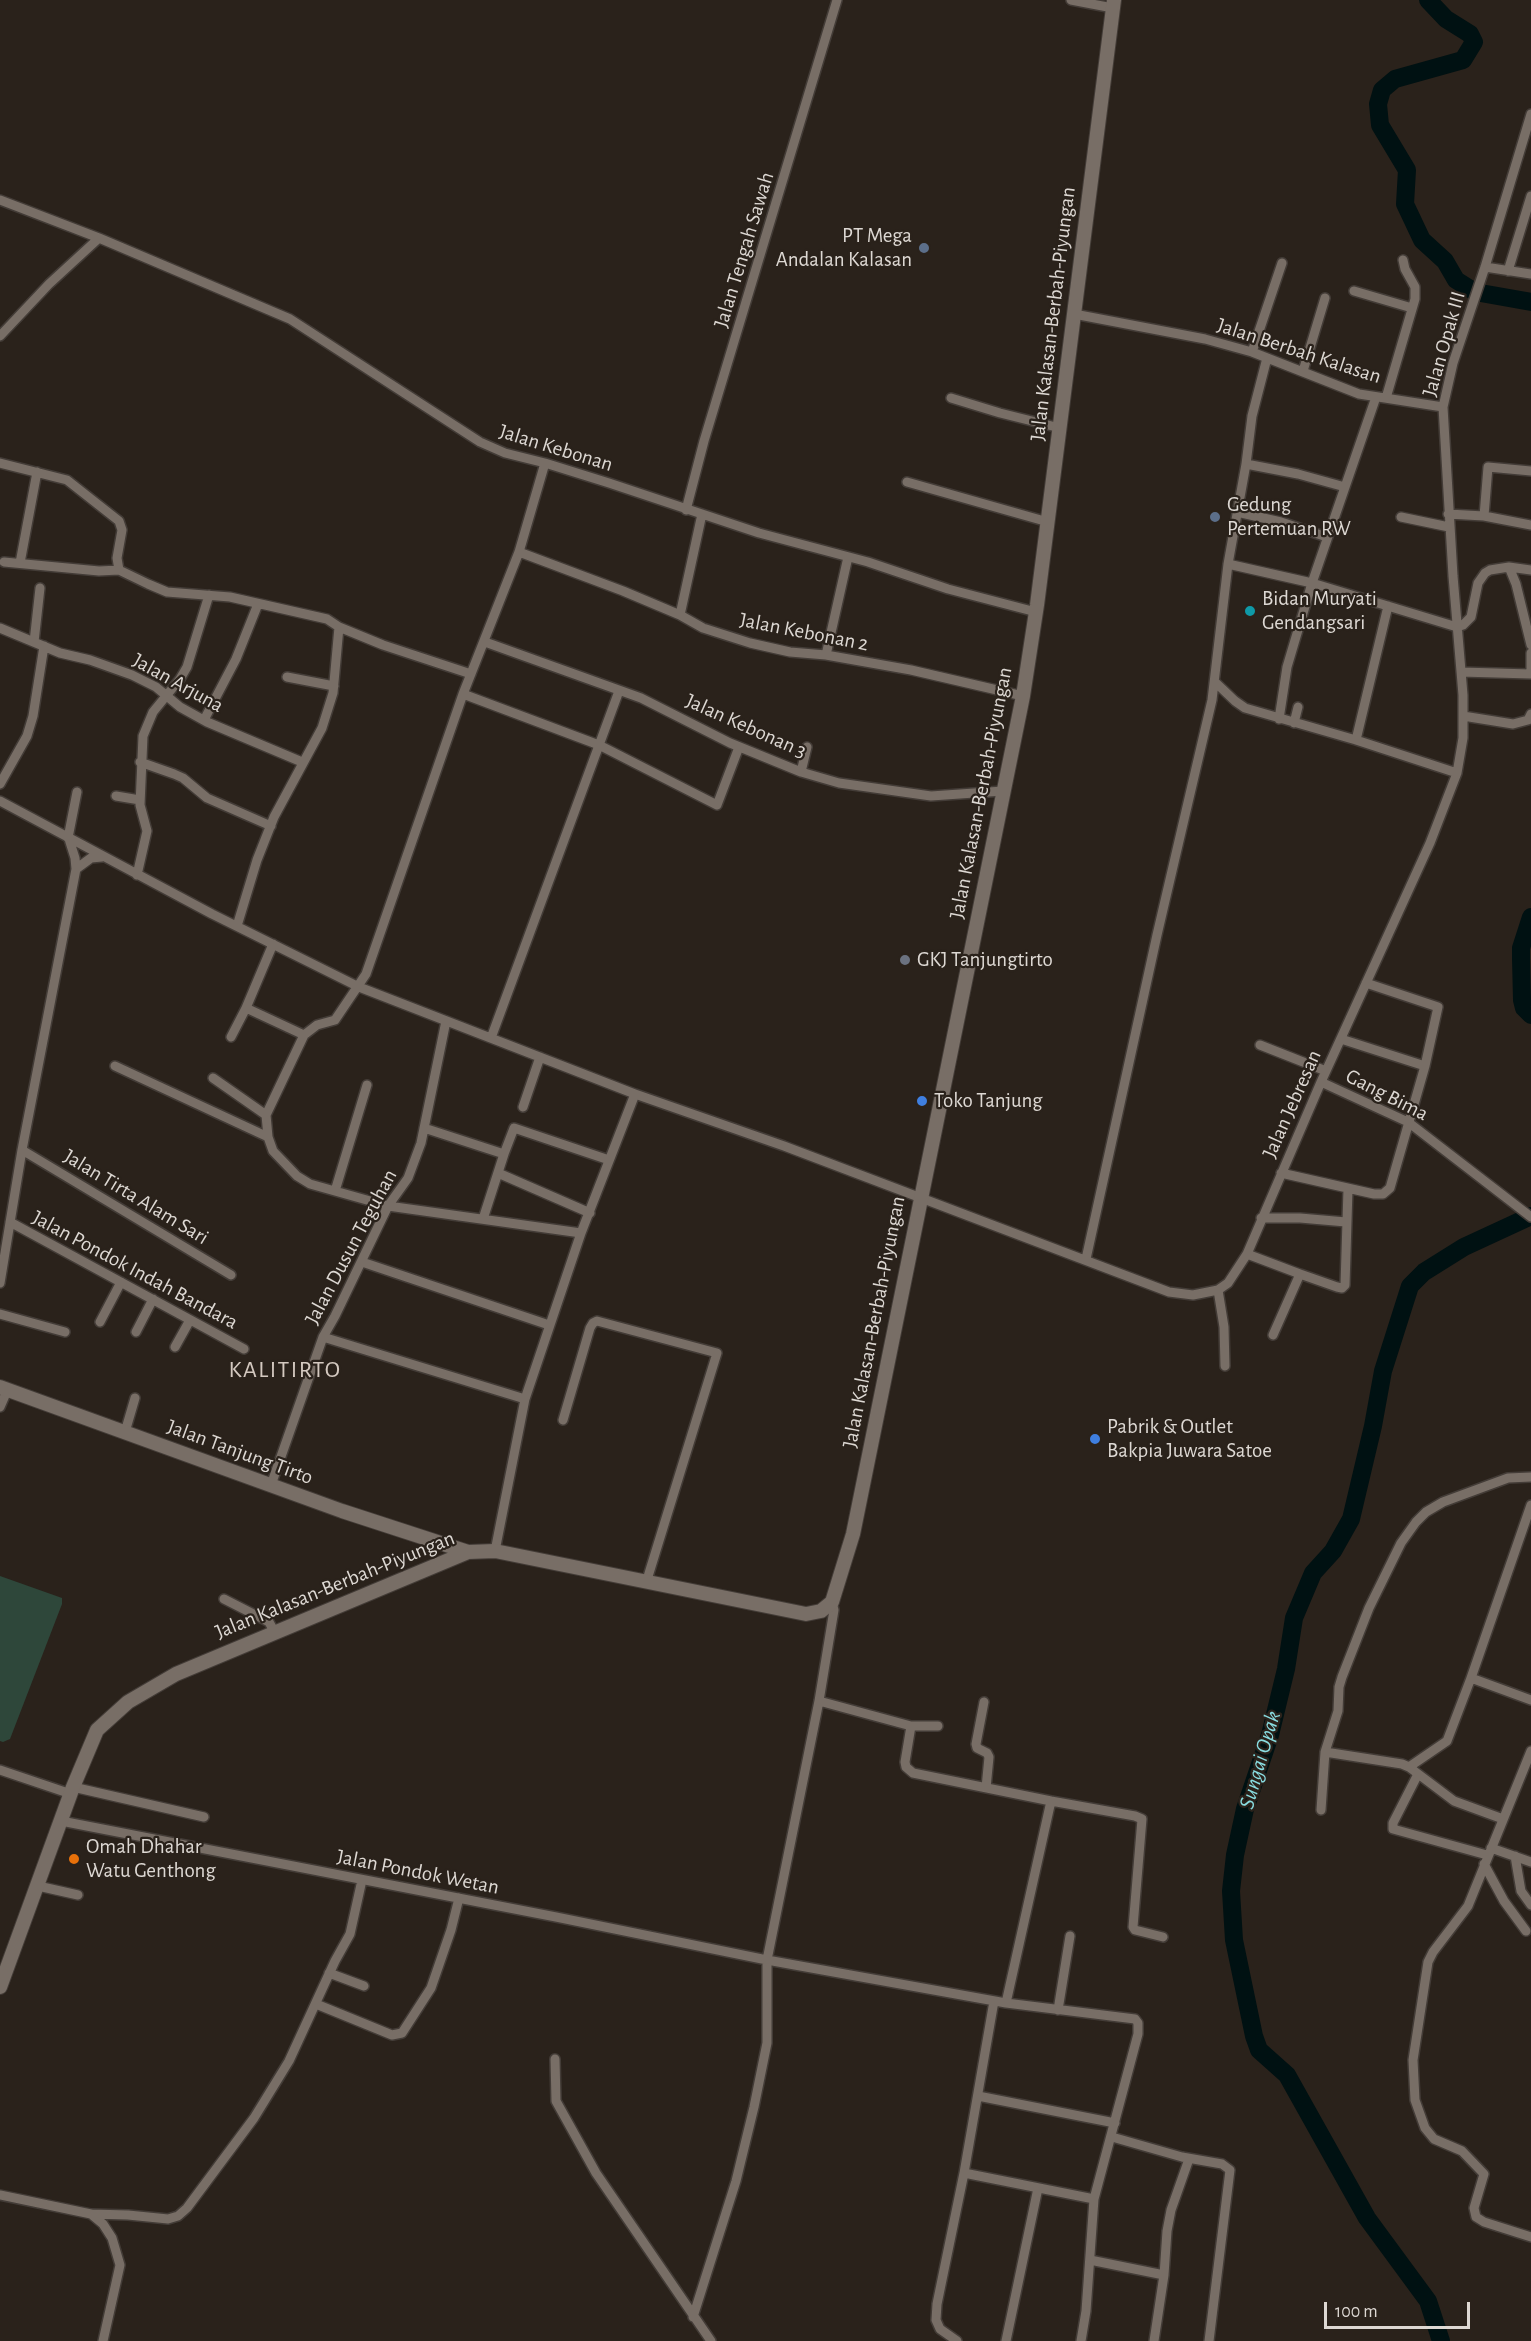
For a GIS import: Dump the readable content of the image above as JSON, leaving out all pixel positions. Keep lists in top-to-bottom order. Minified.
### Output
{"streets":{"street":["Jalan Tengah Sawah","Jalan Kalasan-Berbah-Piyungan","Jalan Opak III","Jalan Berbah Kalasan","Jalan Kebonan","Jalan Kebonan 2","Jalan Arjuna","Jalan Kebonan 3","Gang Bima","Jalan Jebresan","Jalan Tirta Alam Sari","Jalan Dusun Teguhan","Jalan Pondok Indah Bandara","Jalan Tanjung Tirto","Jalan Pondok Wetan"]},"crossings":[["Jalan Tengah Sawah","Jalan Kebonan"],["Jalan Kalasan-Berbah-Piyungan","Jalan Berbah Kalasan"],["Jalan Kalasan-Berbah-Piyungan","Jalan Kebonan"],["Jalan Kalasan-Berbah-Piyungan","Jalan Kebonan 2"],["Jalan Kalasan-Berbah-Piyungan","Jalan Kebonan 3"],["Jalan Kalasan-Berbah-Piyungan","Jalan Tanjung Tirto"],["Jalan Kalasan-Berbah-Piyungan","Jalan Pondok Wetan"],["Jalan Opak III","Jalan Berbah Kalasan"],["Jalan Opak III","Jalan Jebresan"],["Gang Bima","Jalan Jebresan"],["Jalan Dusun Teguhan","Jalan Tanjung Tirto"]],"districts":["KALITIRTO"],"water":["Sungai Opak"],"places":["PT Mega Andalan Kalasan","Gedung Pertemuan RW","Bidan Muryati Gendangsari","GKJ Tanjungtirto","Toko Tanjung","Pabrik & Outlet Bakpia Juwara Satoe","Omah Dhahar Watu Genthong"],"scale_bar":"100 m"}
